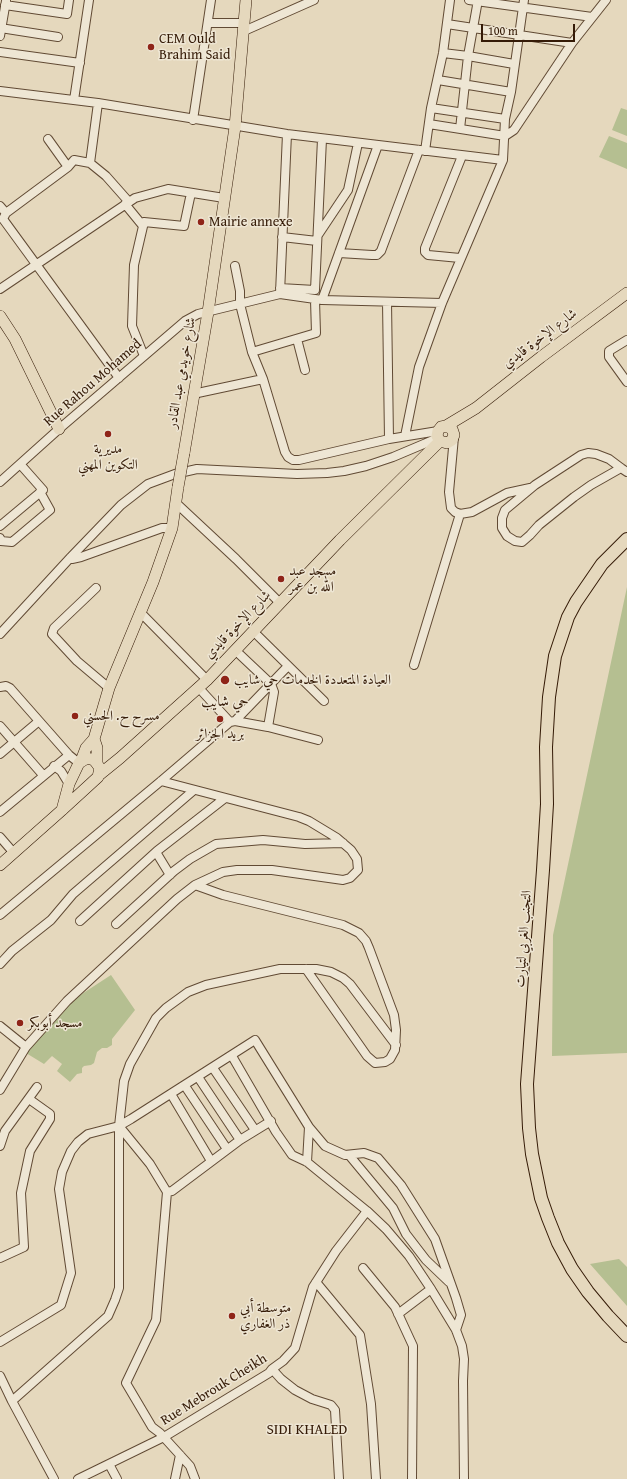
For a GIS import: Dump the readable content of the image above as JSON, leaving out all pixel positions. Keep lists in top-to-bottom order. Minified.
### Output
{"streets":{"highway":["التجنب الغربي لتيارت"],"main road":["شارع الإخوة قايدي","شارع خويدمي عبد القادر"],"street":["Rue Rahou Mohamed","Rue Mebrouk Cheikh"]},"crossings":[["شارع الإخوة قايدي","شارع خويدمي عبد القادر"],["شارع خويدمي عبد القادر","Rue Rahou Mohamed"]],"districts":["حي شايب","SIDI KHALED"],"places":["CEM Ould Brahim Said","Mairie annexe","مديرية التكوين المهني","مسجد عبد الله بن عمر","العيادة المتعددة الخدمات حي شايب","مسرح ح. الحسني","بريد الجزائر","مسجد أبوبكر","متوسطة أبي ذر الغفاري"],"scale_bar":"100 m"}
